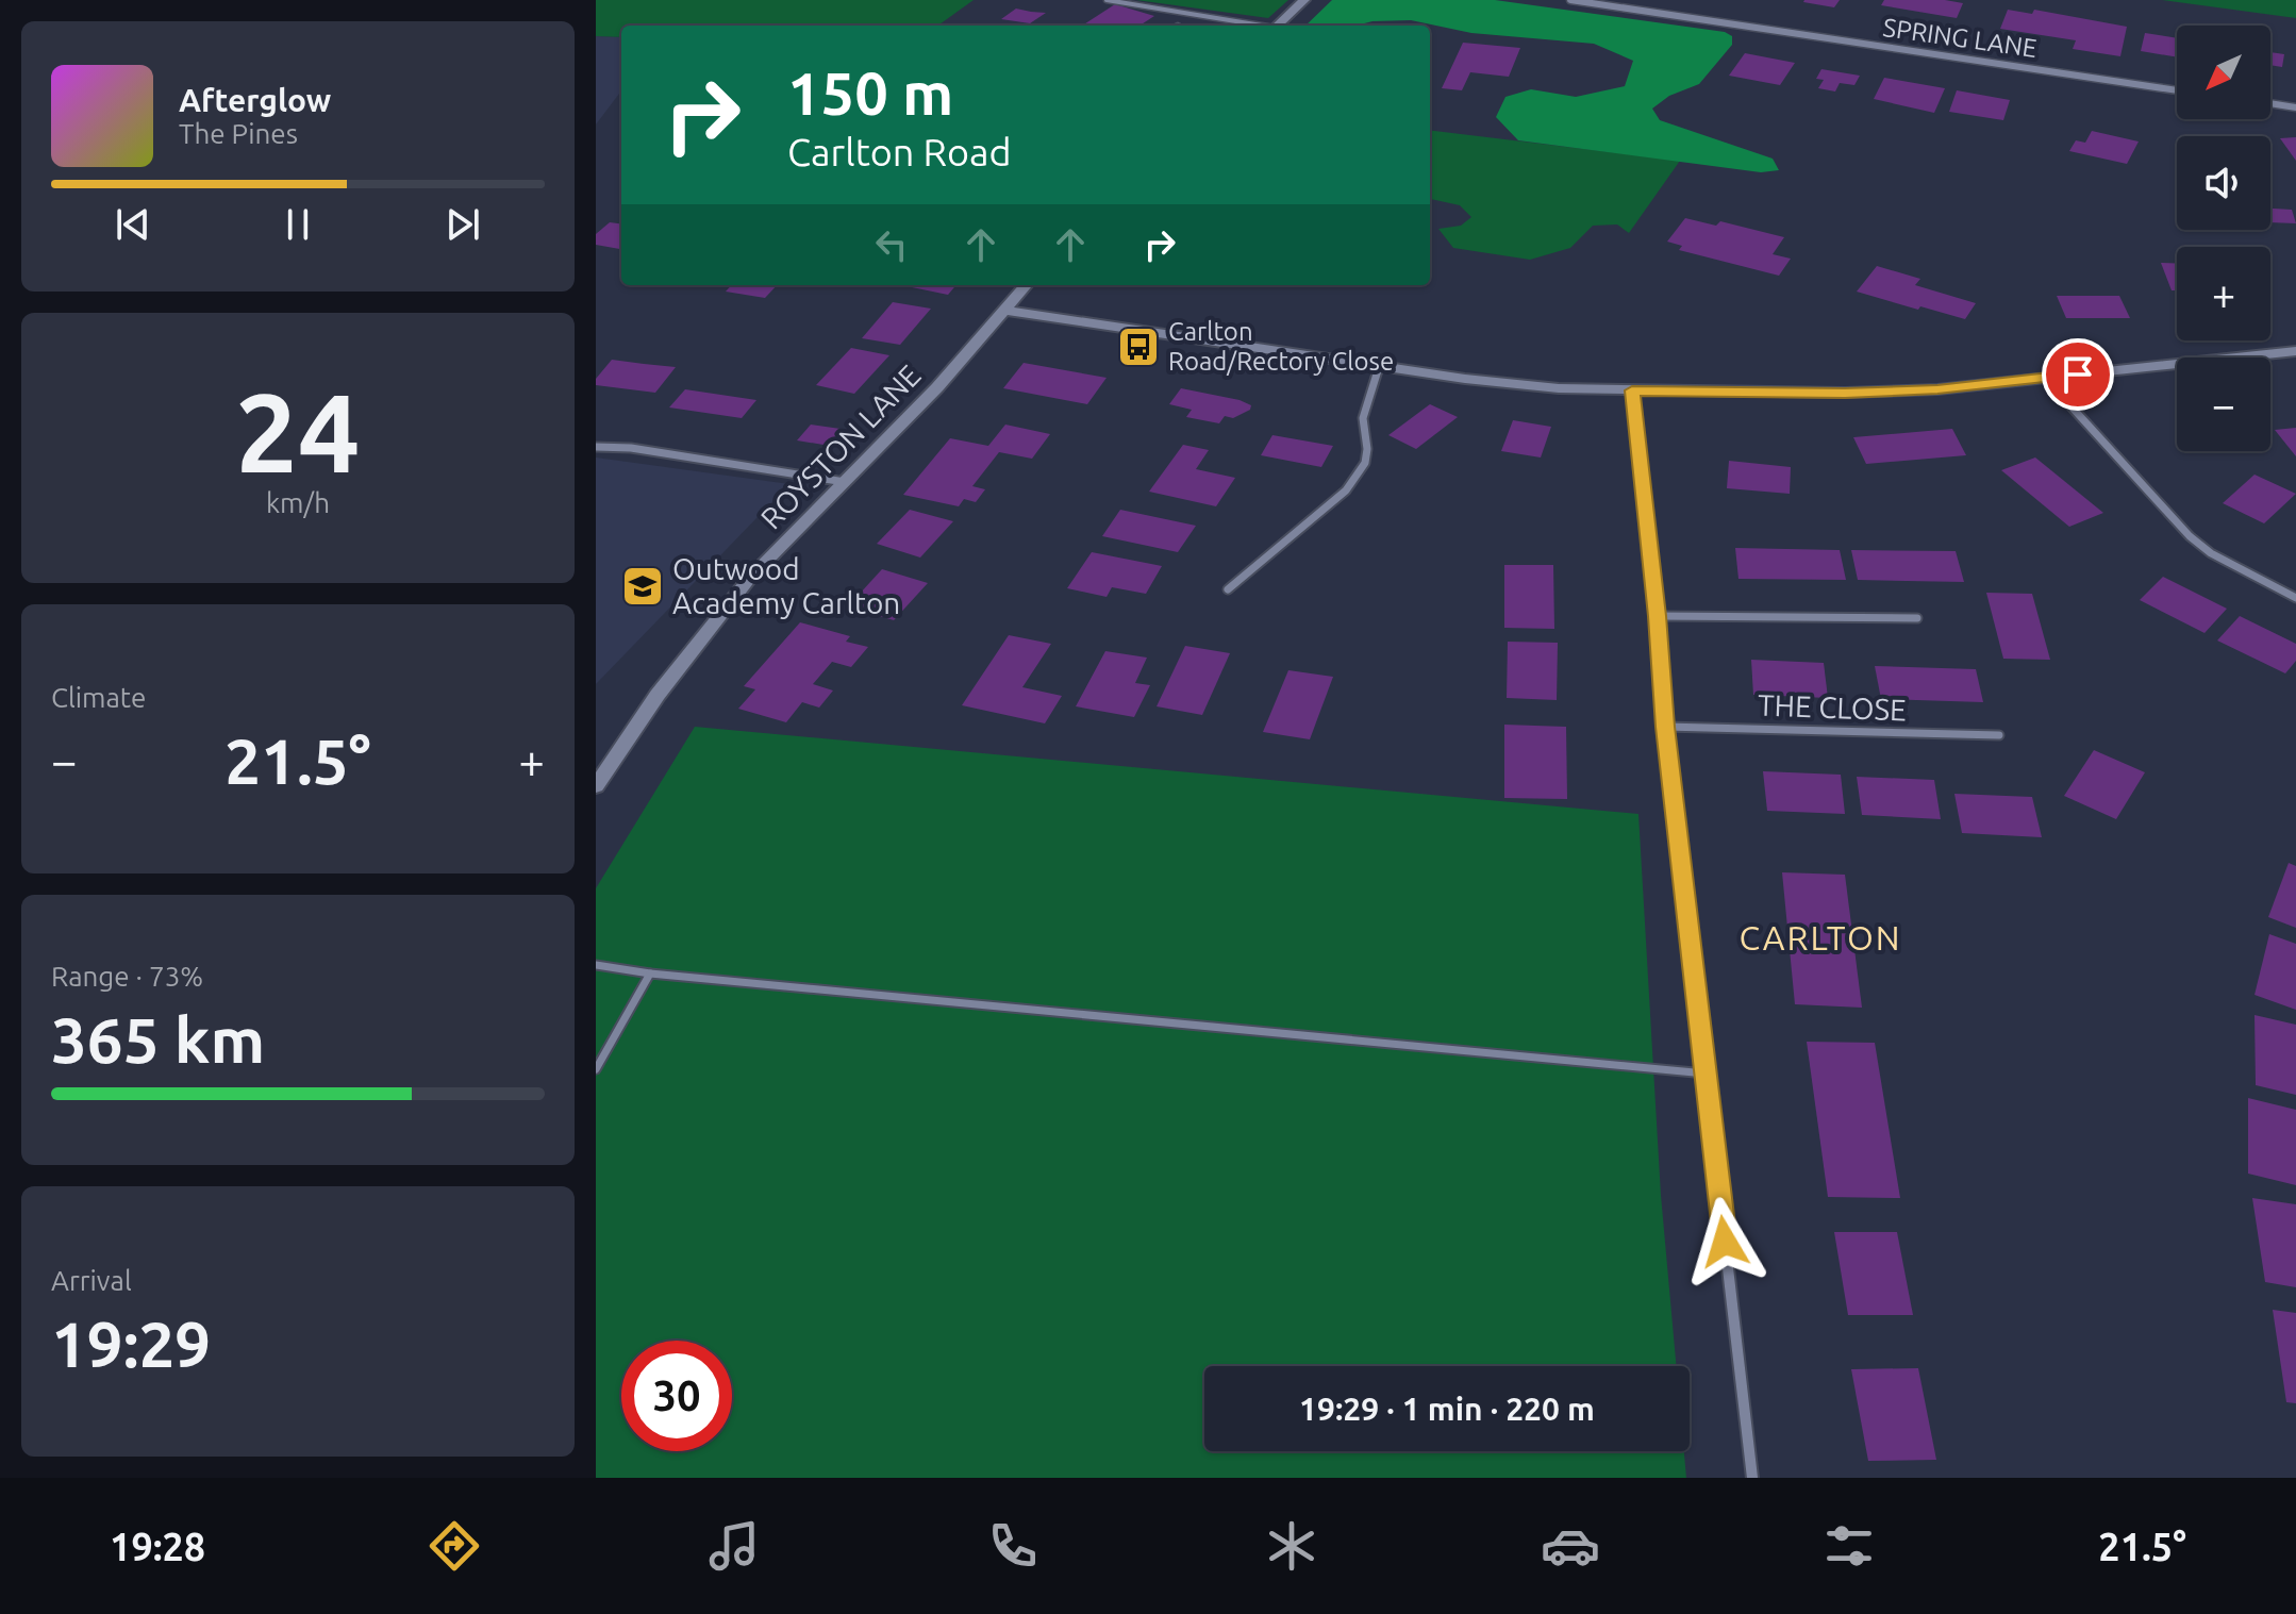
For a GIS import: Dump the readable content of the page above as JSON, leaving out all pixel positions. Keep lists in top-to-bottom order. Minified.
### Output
{"streets":{"main road":["ROYSTON LANE"],"street":["SPRING LANE","THE CLOSE"]},"districts":["CARLTON"],"places":{"bus stop":["Carlton Road/Rectory Close"],"school or university":["Outwood Academy Carlton"]},"north":"bottom left","page":{"map_buttons":["+","−"],"turn":["150 m","Carlton Road"],"song":["Afterglow","The Pines"],"tile":[["24","km/h"],"Climate",["Range · 73%","365 km"],["Arrival","19:29"]],"heat":["−","21.5°","+"],"limit":"30","trip":"19:29 · 1 min · 220 m","tabs":["19:28","21.5°"]}}
